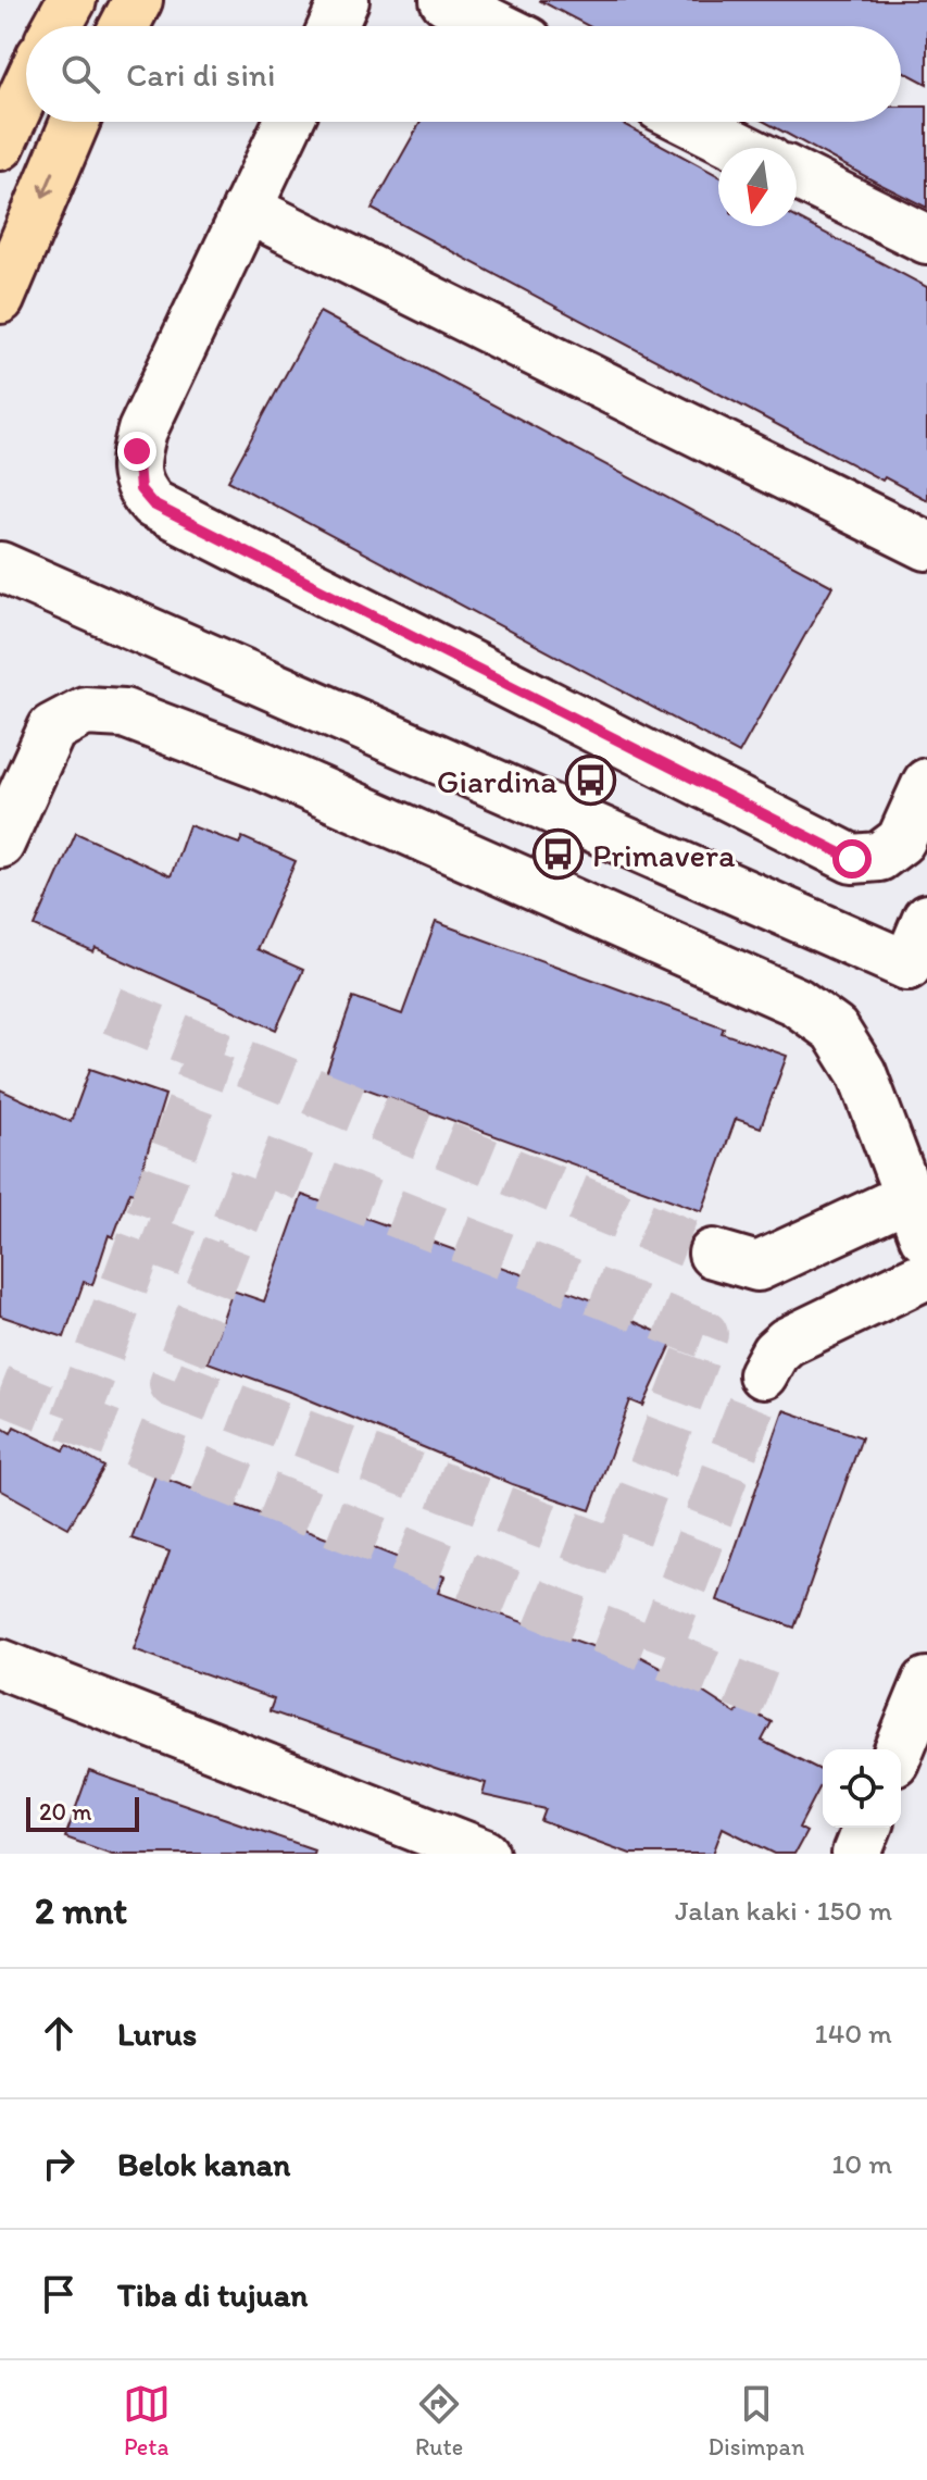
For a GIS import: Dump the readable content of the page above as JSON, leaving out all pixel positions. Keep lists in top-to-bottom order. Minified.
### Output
{"places":{"bus stop":["Giardina","Primavera"]},"scale_bar":"20 m","north":"bottom","page":{"search":"Cari di sini","scale":"20 m","heading":["2 mnt","Jalan kaki · 150 m"],"list":[["Lurus","140 m"],["Belok kanan","10 m"],"Tiba di tujuan"],"nav":["Peta","Rute","Disimpan"]}}
